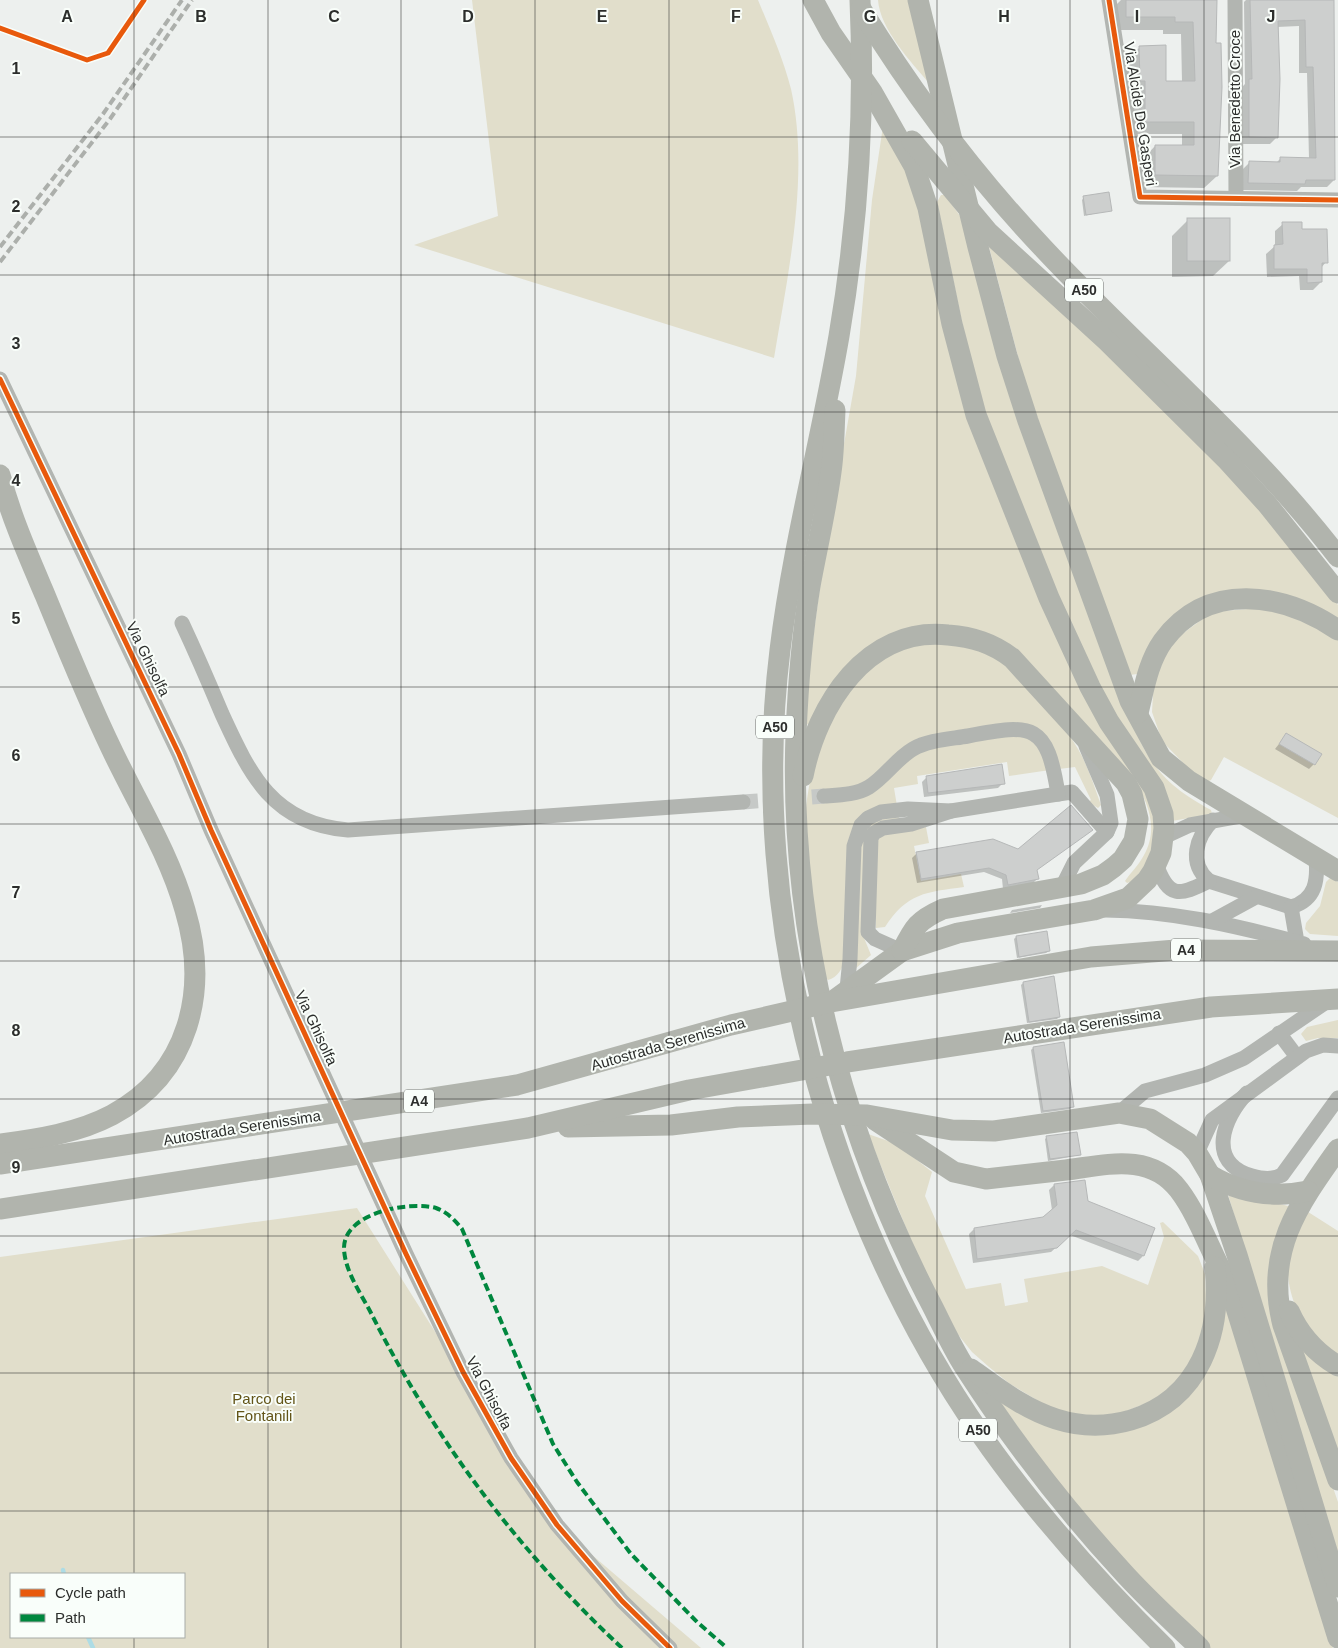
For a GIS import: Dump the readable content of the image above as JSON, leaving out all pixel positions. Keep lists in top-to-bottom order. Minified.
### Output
{"streets":{"highway":["A50","A4","Autostrada Serenissima"],"street":["Via Benedetto Croce","Via Alcide De Gasperi","Via Ghisolfa"]},"crossings":[["Via Benedetto Croce","Via Alcide De Gasperi"]],"parks":["Parco dei Fontanili"],"legend":["Cycle path","Path"],"grid":{"columns":["A","B","C","D","E","F","G","H","I","J"],"rows":["1","2","3","4","5","6","7","8","9"]}}
